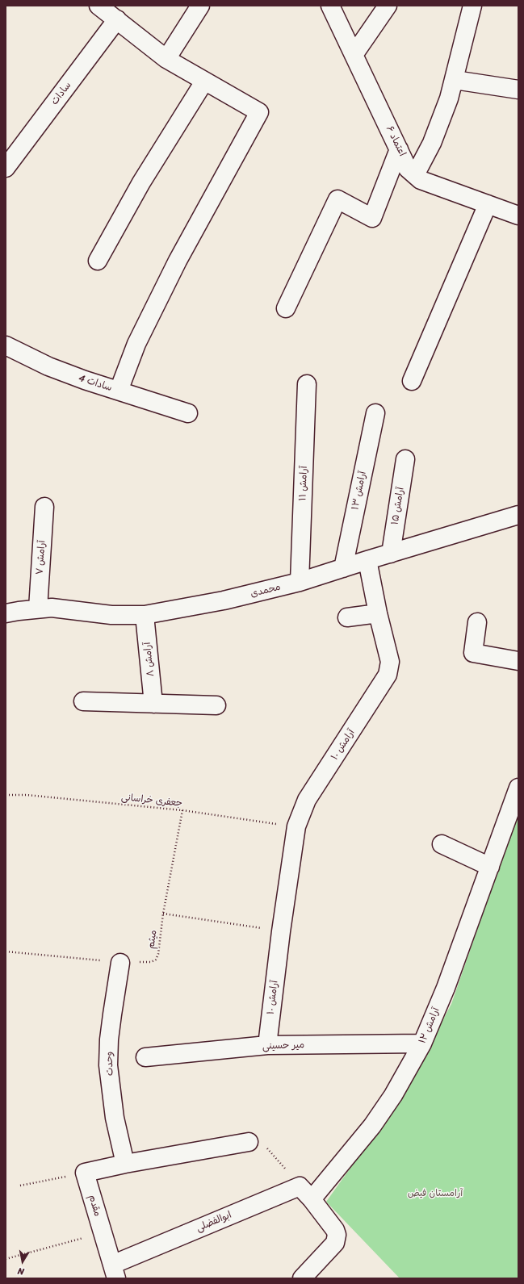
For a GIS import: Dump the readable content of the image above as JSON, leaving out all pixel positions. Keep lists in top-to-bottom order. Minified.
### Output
{"streets":{"street":["سادات","اعتماد ۶","سادات 4","آرامش ۱۱","آرامش ۱۳","آرامش ۱۵","آرامش ۷","محمدی","آرامش ۸","آرامش ۱۰","آرامش ۱۲","میر حسینی","وحدت","مقدم","ابوالفضلی"],"path":["جعفری خراسانی","میثم"]},"crossings":[["آرامش ۱۱","محمدی"],["آرامش ۱۳","محمدی"],["آرامش ۱۵","محمدی"],["آرامش ۷","محمدی"],["محمدی","آرامش ۸"],["محمدی","آرامش ۱۰"],["آرامش ۱۰","جعفری خراسانی"],["آرامش ۱۰","میر حسینی"],["جعفری خراسانی","میثم"],["میثم","وحدت"],["آرامش ۱۲","میر حسینی"],["مقدم","ابوالفضلی"]],"parks":["آرامستان فیض"],"north":"bottom"}
